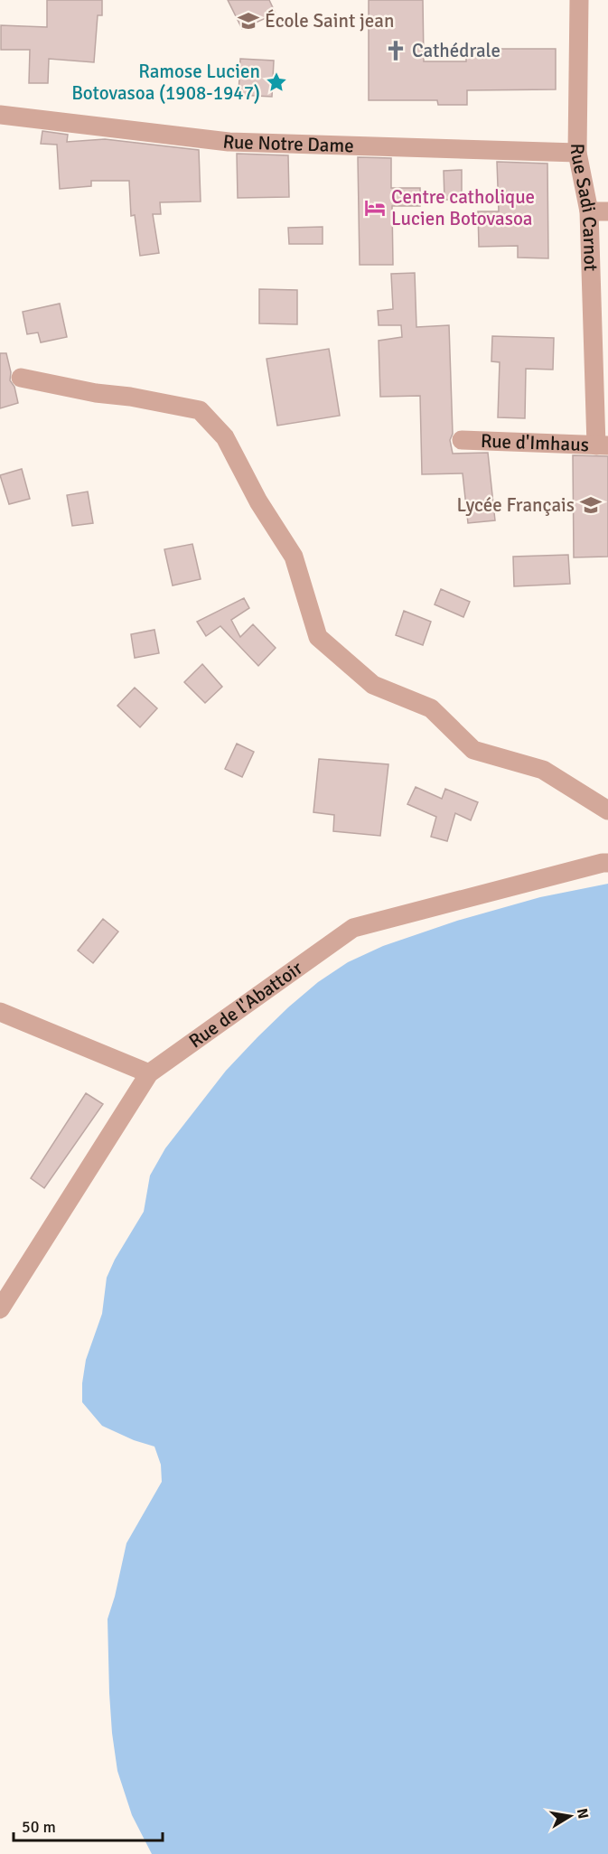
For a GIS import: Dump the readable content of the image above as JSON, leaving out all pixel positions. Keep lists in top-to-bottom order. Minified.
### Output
{"streets":{"street":["Rue Notre Dame","Rue Sadi Carnot","Rue d'Imhaus","Rue de l'Abattoir"]},"crossings":[["Rue Notre Dame","Rue Sadi Carnot"],["Rue Sadi Carnot","Rue d'Imhaus"]],"places":{"school or university":["École Saint jean","Lycée Français"],"church":["Cathédrale"],"place":["Ramose Lucien Botovasoa (1908-1947)"],"hotel":["Centre catholique Lucien Botovasoa"]},"scale_bar":"50 m","north":"right"}
